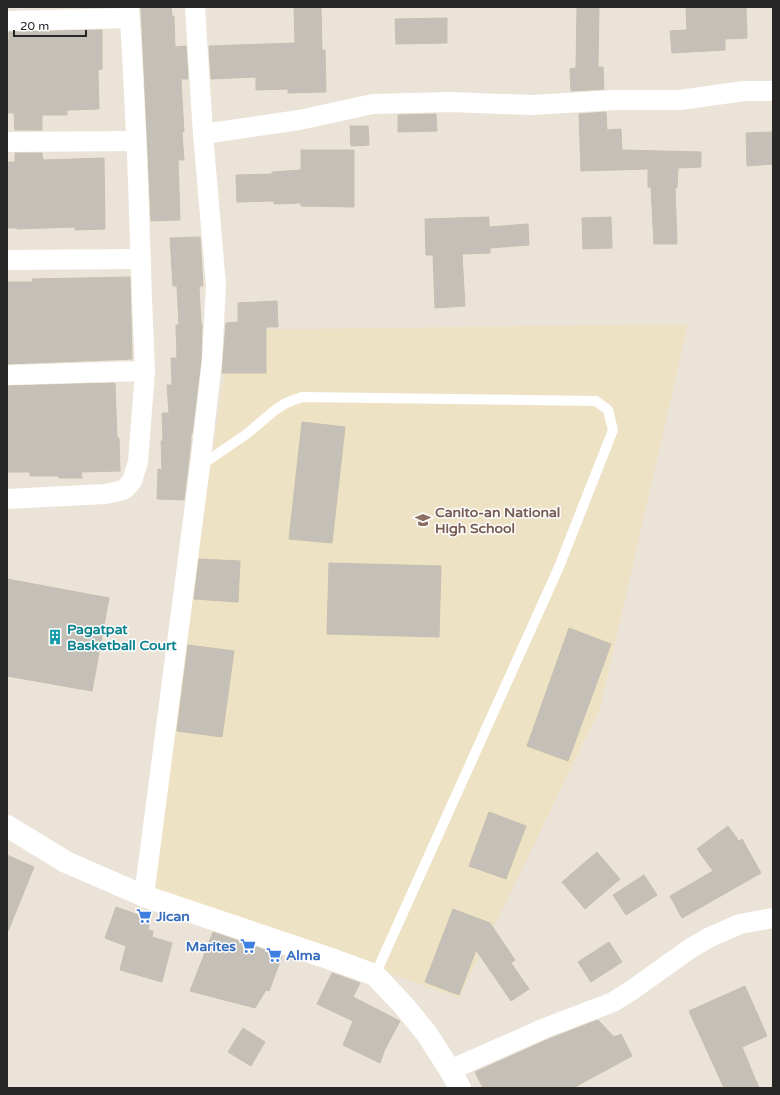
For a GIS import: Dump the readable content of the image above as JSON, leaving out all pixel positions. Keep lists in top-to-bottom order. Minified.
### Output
{"places":{"school or university":["Canito-an National High School"],"building":["Pagatpat Basketball Court"],"supermarket":["Jican","Marites","Alma"]},"scale_bar":"20 m"}
